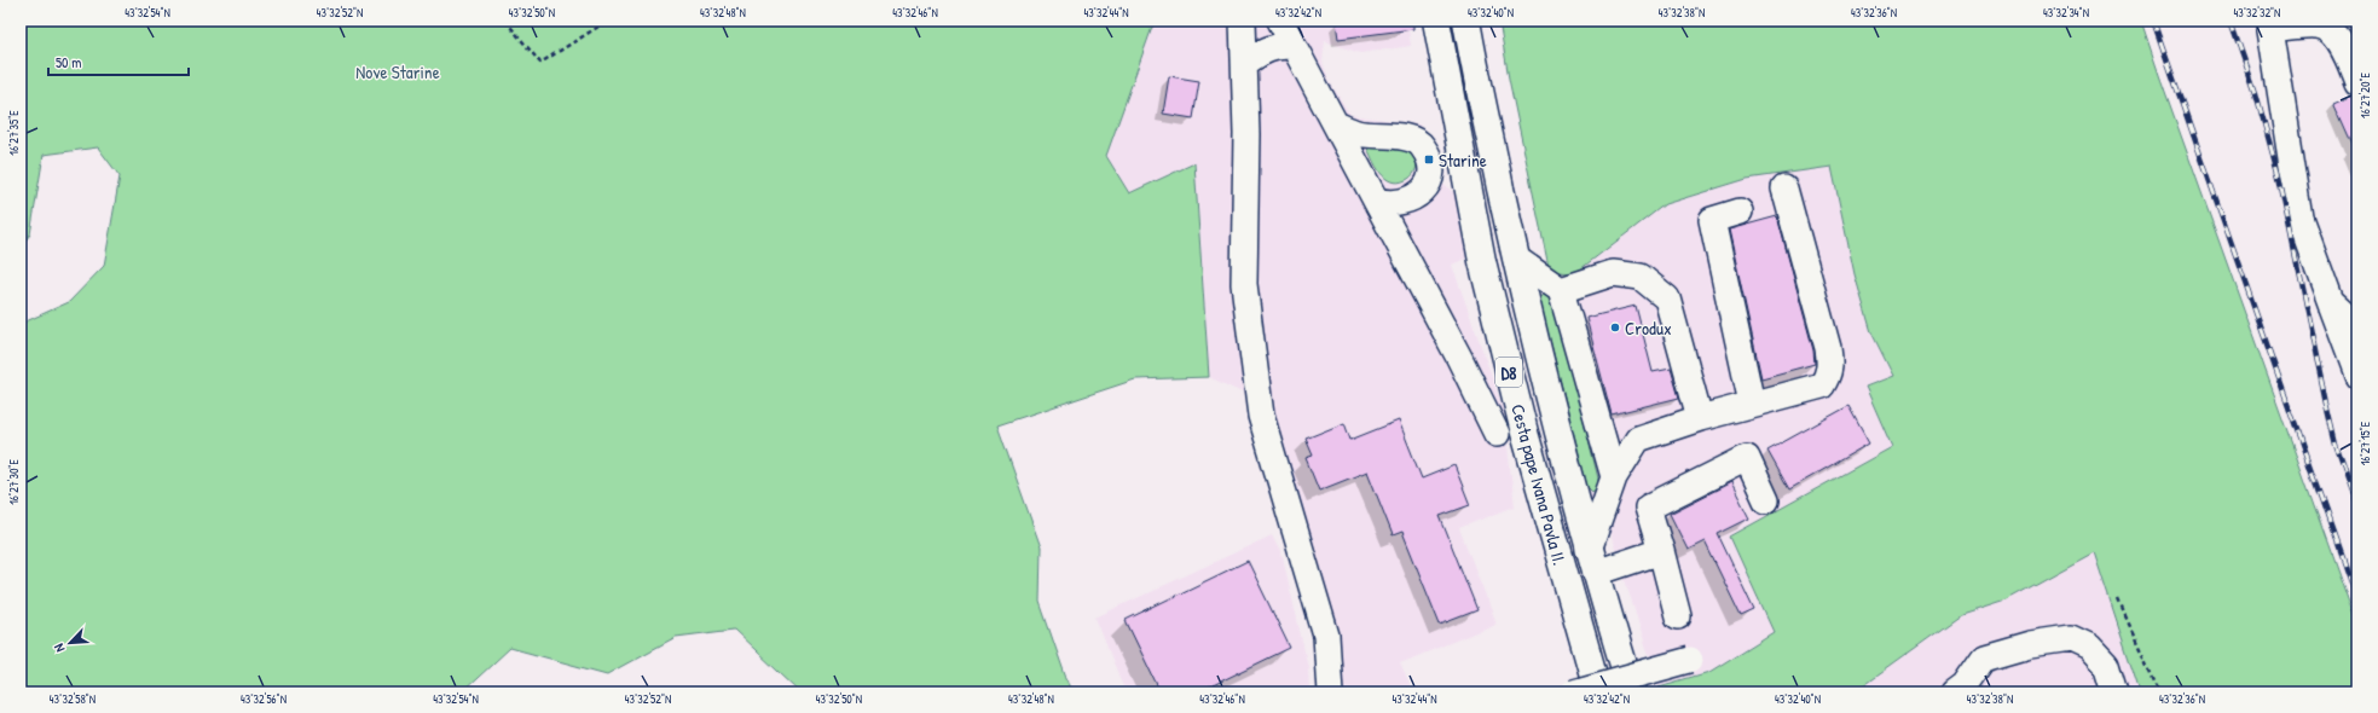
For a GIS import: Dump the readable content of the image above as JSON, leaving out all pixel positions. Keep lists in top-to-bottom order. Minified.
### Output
{"streets":{"highway":["D8","Cesta pape Ivana Pavla II."]},"parks":["Nove Starine"],"places":{"transit":["Starine"],"other":["Crodux"]},"scale_bar":"50 m","north":"bottom left","coordinates":["43°32'54\"N","43°32'52\"N","43°32'50\"N","43°32'48\"N","43°32'46\"N","43°32'44\"N","43°32'42\"N","43°32'40\"N","43°32'38\"N","43°32'36\"N","43°32'34\"N","43°32'32\"N","16°27'20\"E","16°27'35\"E","16°27'15\"E","16°27'30\"E","43°32'58\"N","43°32'56\"N"]}
